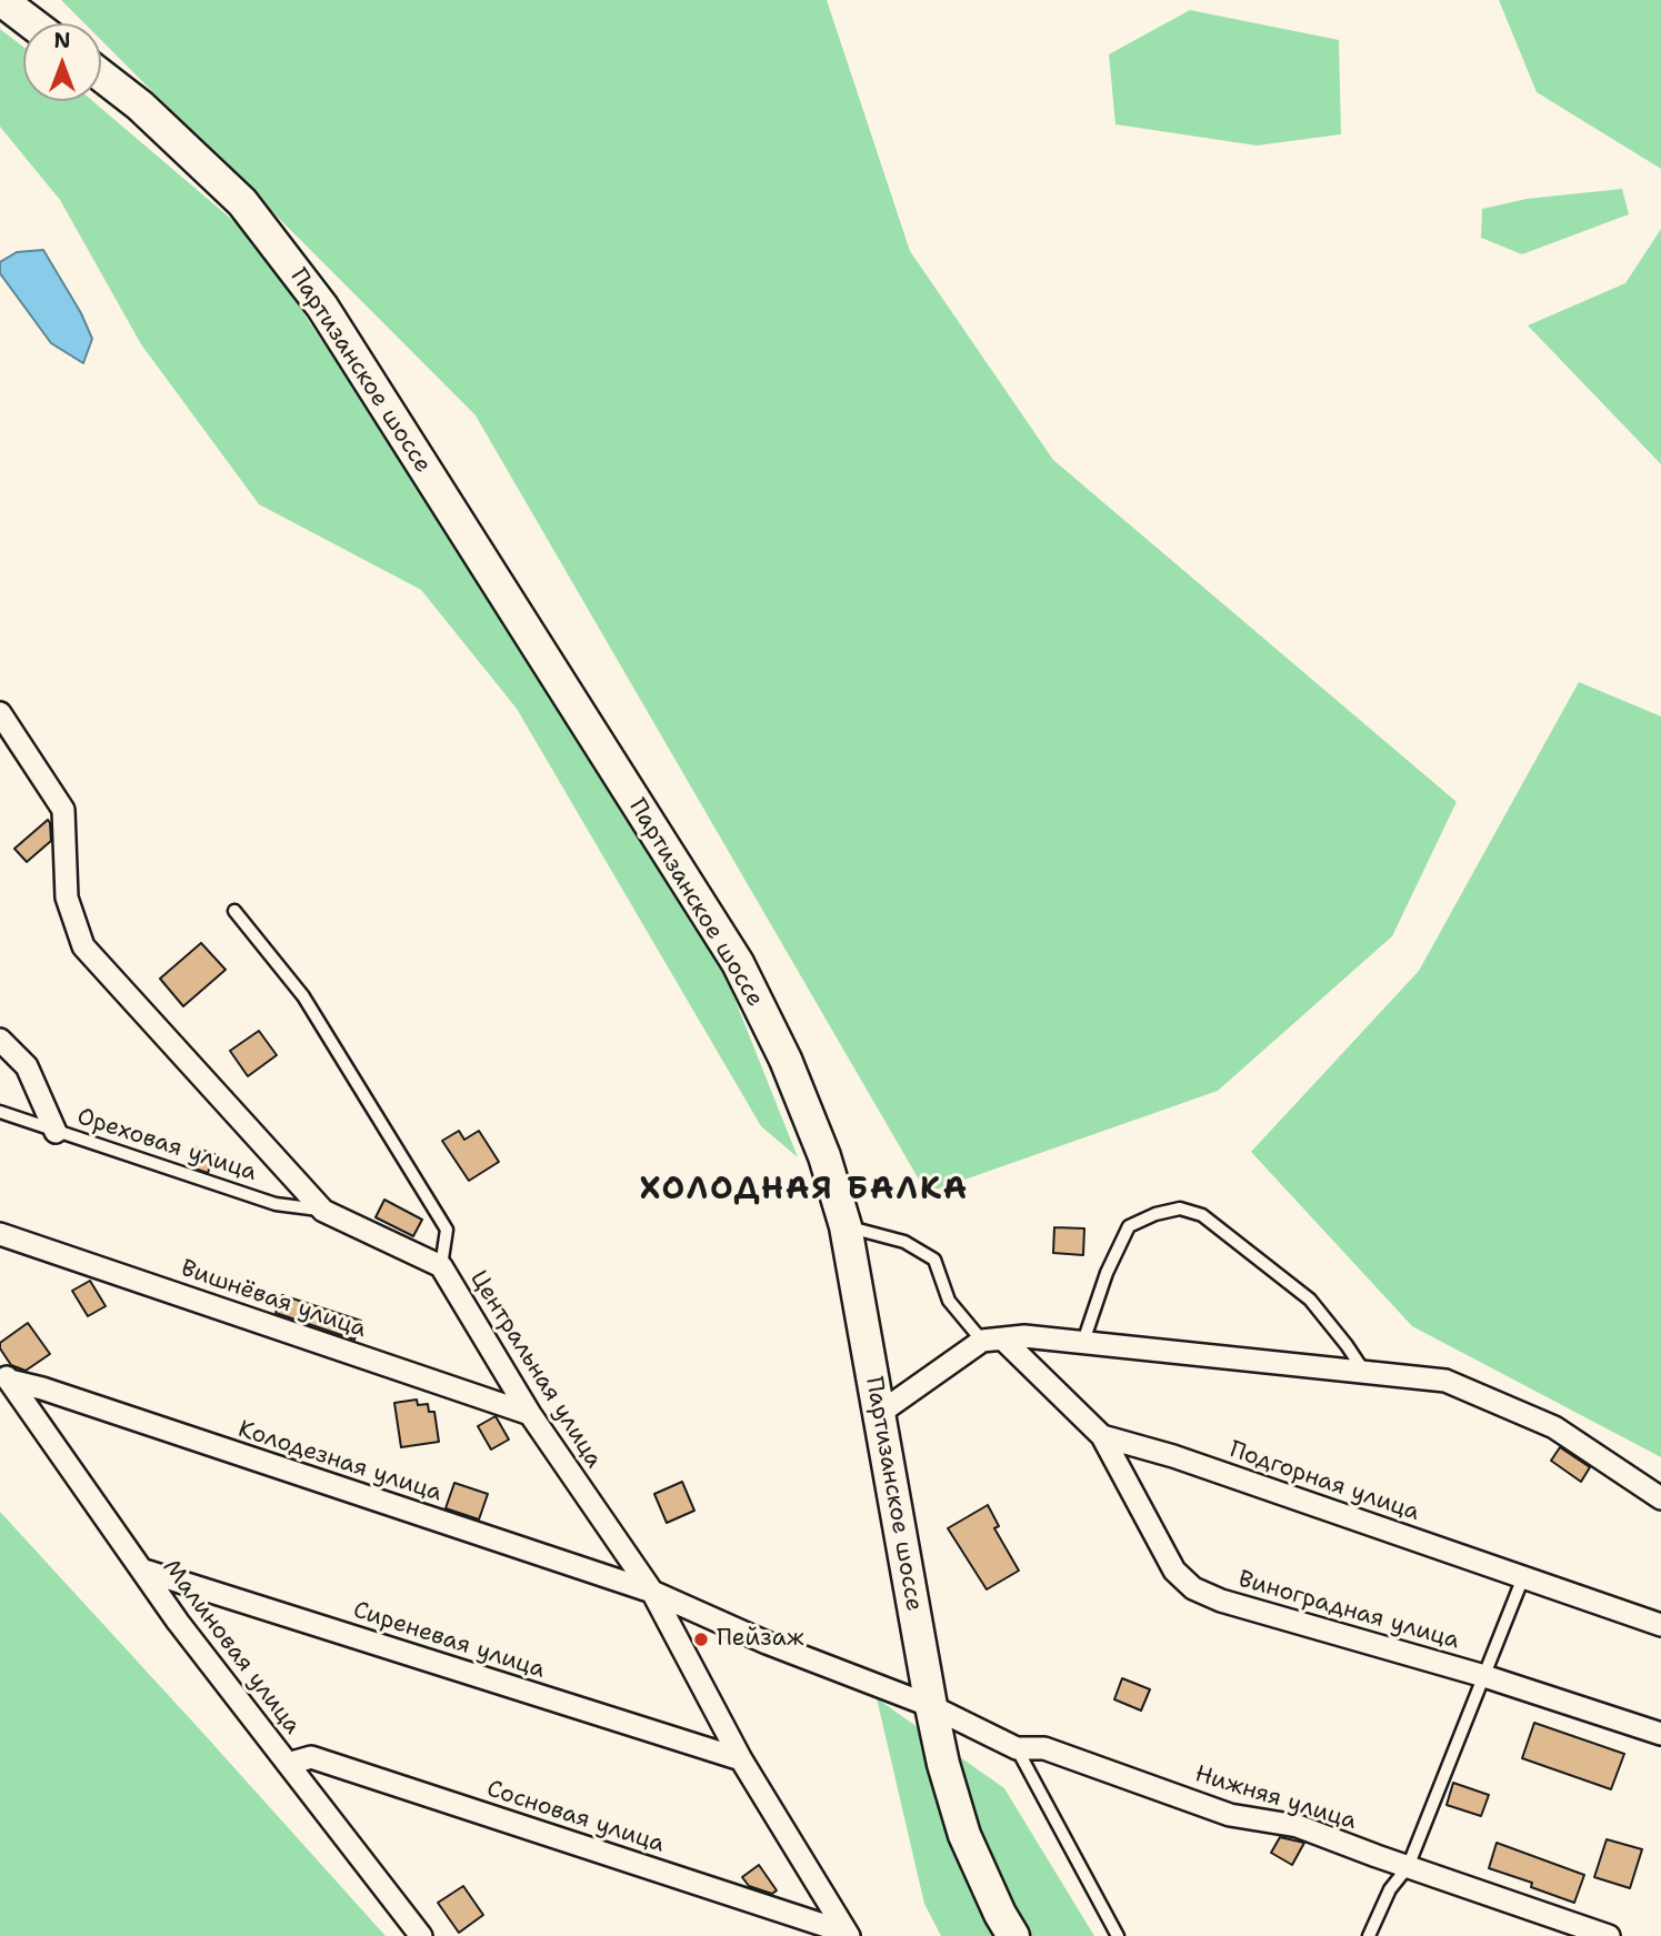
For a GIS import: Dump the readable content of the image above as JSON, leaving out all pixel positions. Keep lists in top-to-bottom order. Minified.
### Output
{"streets":{"main road":["Партизанское шоссе"],"street":["Вишнёвая улица","Центральная улица","Колодезная улица","Подгорная улица","Виноградная улица","Сиреневая улица","Малиновая улица","Нижняя улица","Сосновая улица"],"lane":["Ореховая улица"]},"crossings":[["Партизанское шоссе","Колодезная улица"],["Партизанское шоссе","Нижняя улица"],["Ореховая улица","Центральная улица"],["Вишнёвая улица","Центральная улица"],["Центральная улица","Колодезная улица"],["Центральная улица","Сиреневая улица"],["Центральная улица","Сосновая улица"],["Колодезная улица","Малиновая улица"],["Колодезная улица","Нижняя улица"],["Подгорная улица","Виноградная улица"],["Сиреневая улица","Малиновая улица"],["Малиновая улица","Сосновая улица"]],"districts":["ХОЛОДНАЯ БАЛКА"],"places":["Пейзаж"],"north":"top"}
